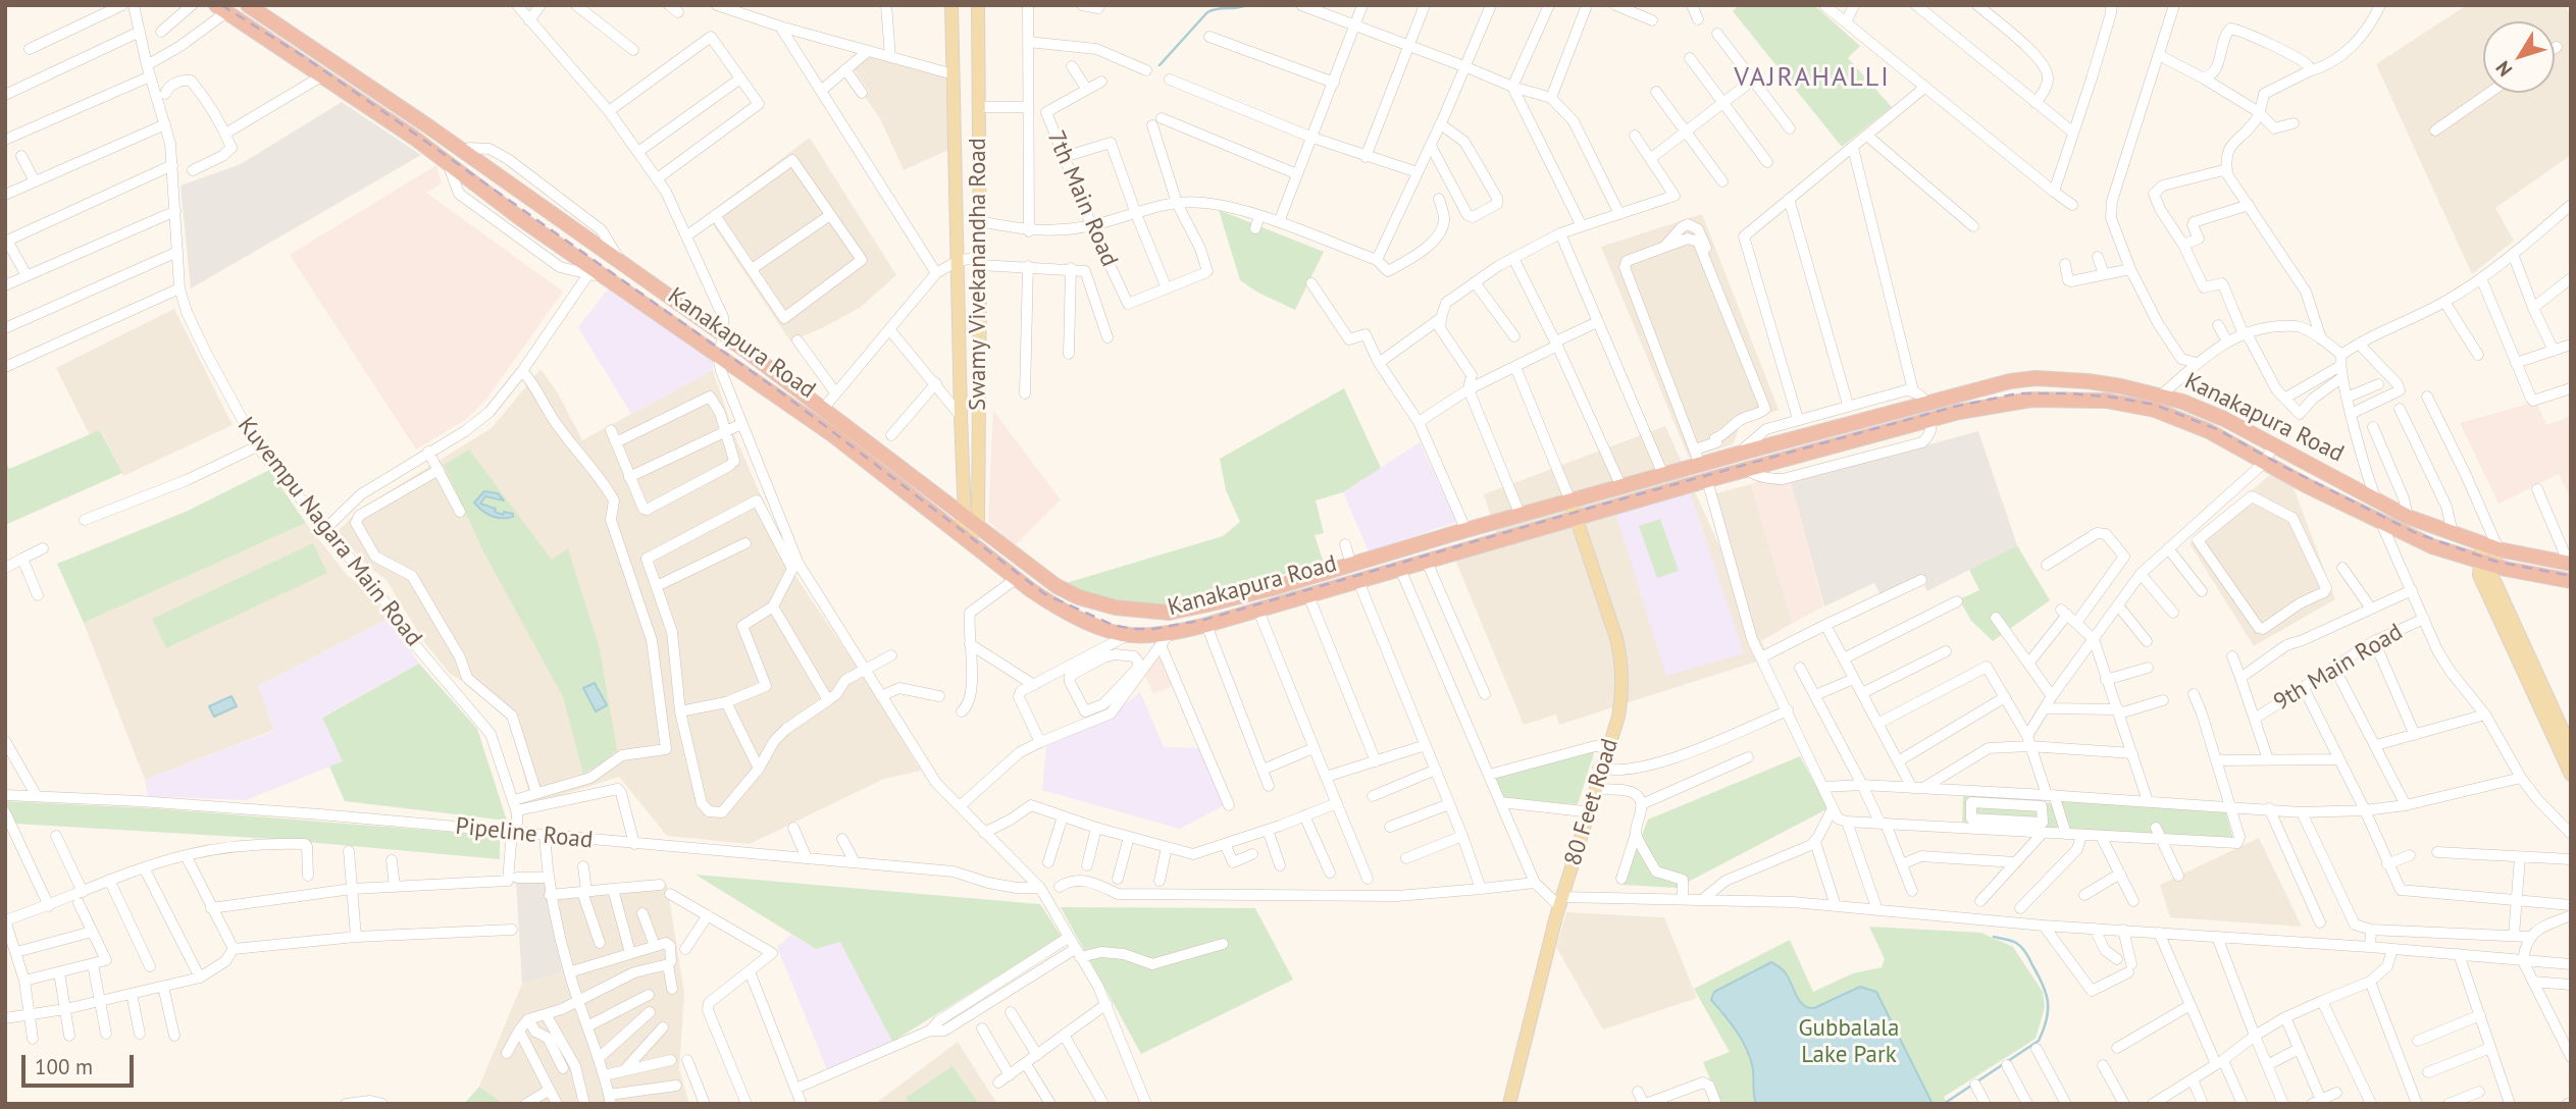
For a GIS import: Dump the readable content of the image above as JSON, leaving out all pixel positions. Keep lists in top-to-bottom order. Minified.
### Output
{"streets":{"highway":["Kanakapura Road"],"main road":["Swamy Vivekanandha Road","80 Feet Road"],"street":["7th Main Road","Kuvempu Nagara Main Road","9th Main Road","Pipeline Road"]},"crossings":[["Swamy Vivekanandha Road","Kanakapura Road"],["Kanakapura Road","80 Feet Road"]],"districts":["VAJRAHALLI"],"parks":["Gubbalala Lake Park"],"scale_bar":"100 m","north":"bottom left"}
